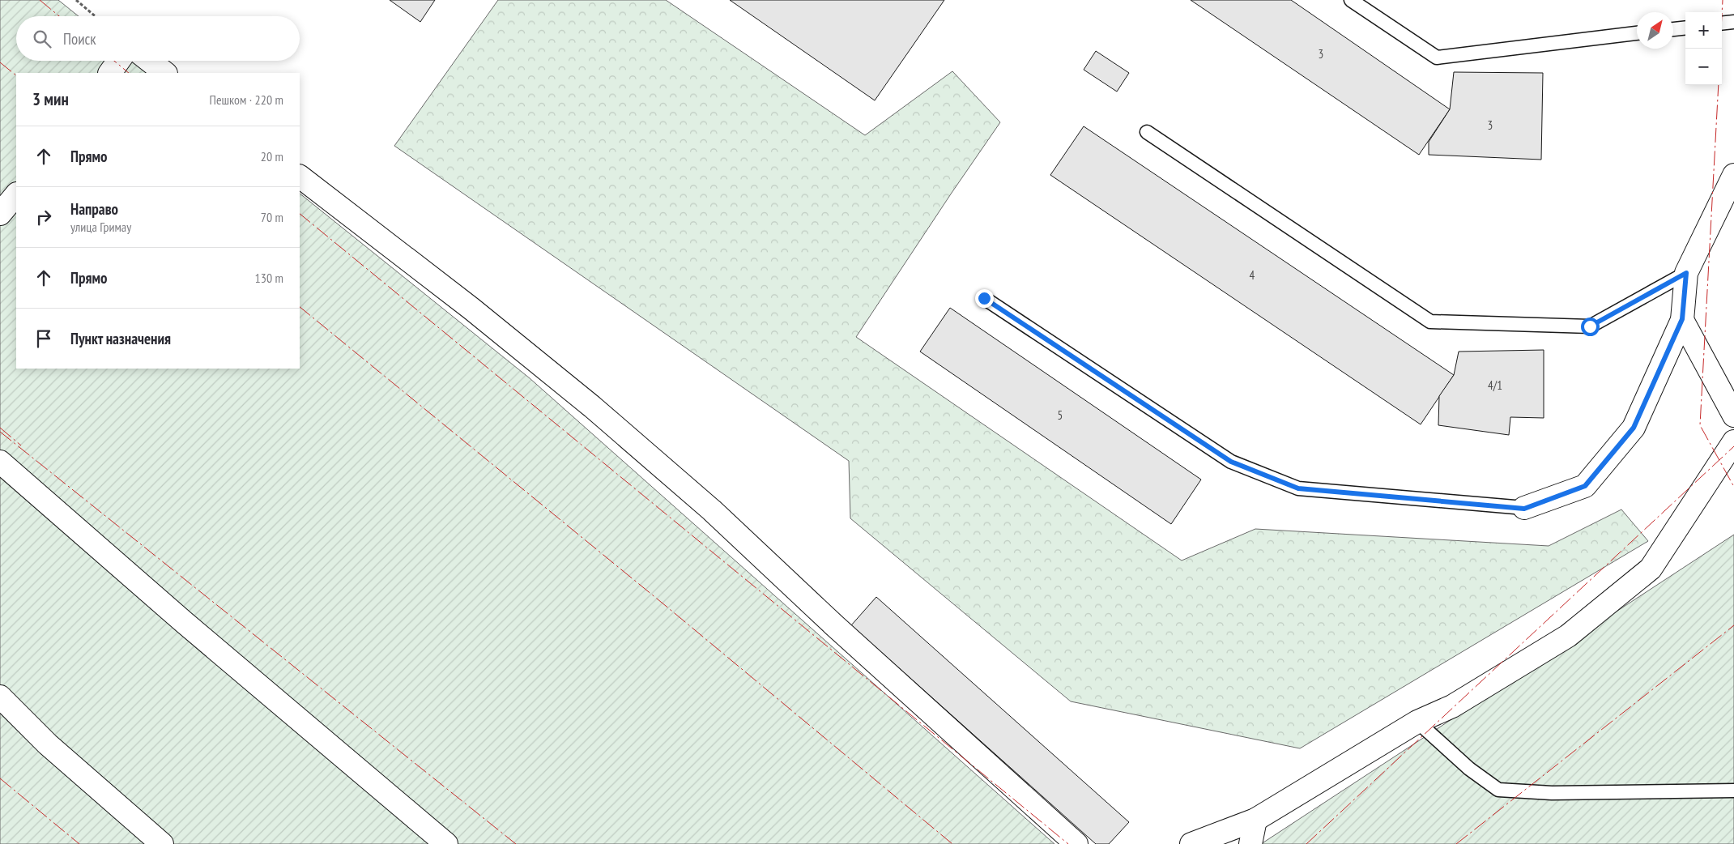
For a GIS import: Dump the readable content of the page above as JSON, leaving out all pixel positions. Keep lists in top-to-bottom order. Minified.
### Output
{"house_numbers":["3","3","4","4/1","5"],"north":"top right","page":{"map_buttons":["+","−"],"search":"Поиск","heading":["3 мин","Пешком · 220 m"],"list":[["Прямо","20 m"],["Направо","улица Гримау","70 m"],["Прямо","130 m"],"Пункт назначения"]}}
